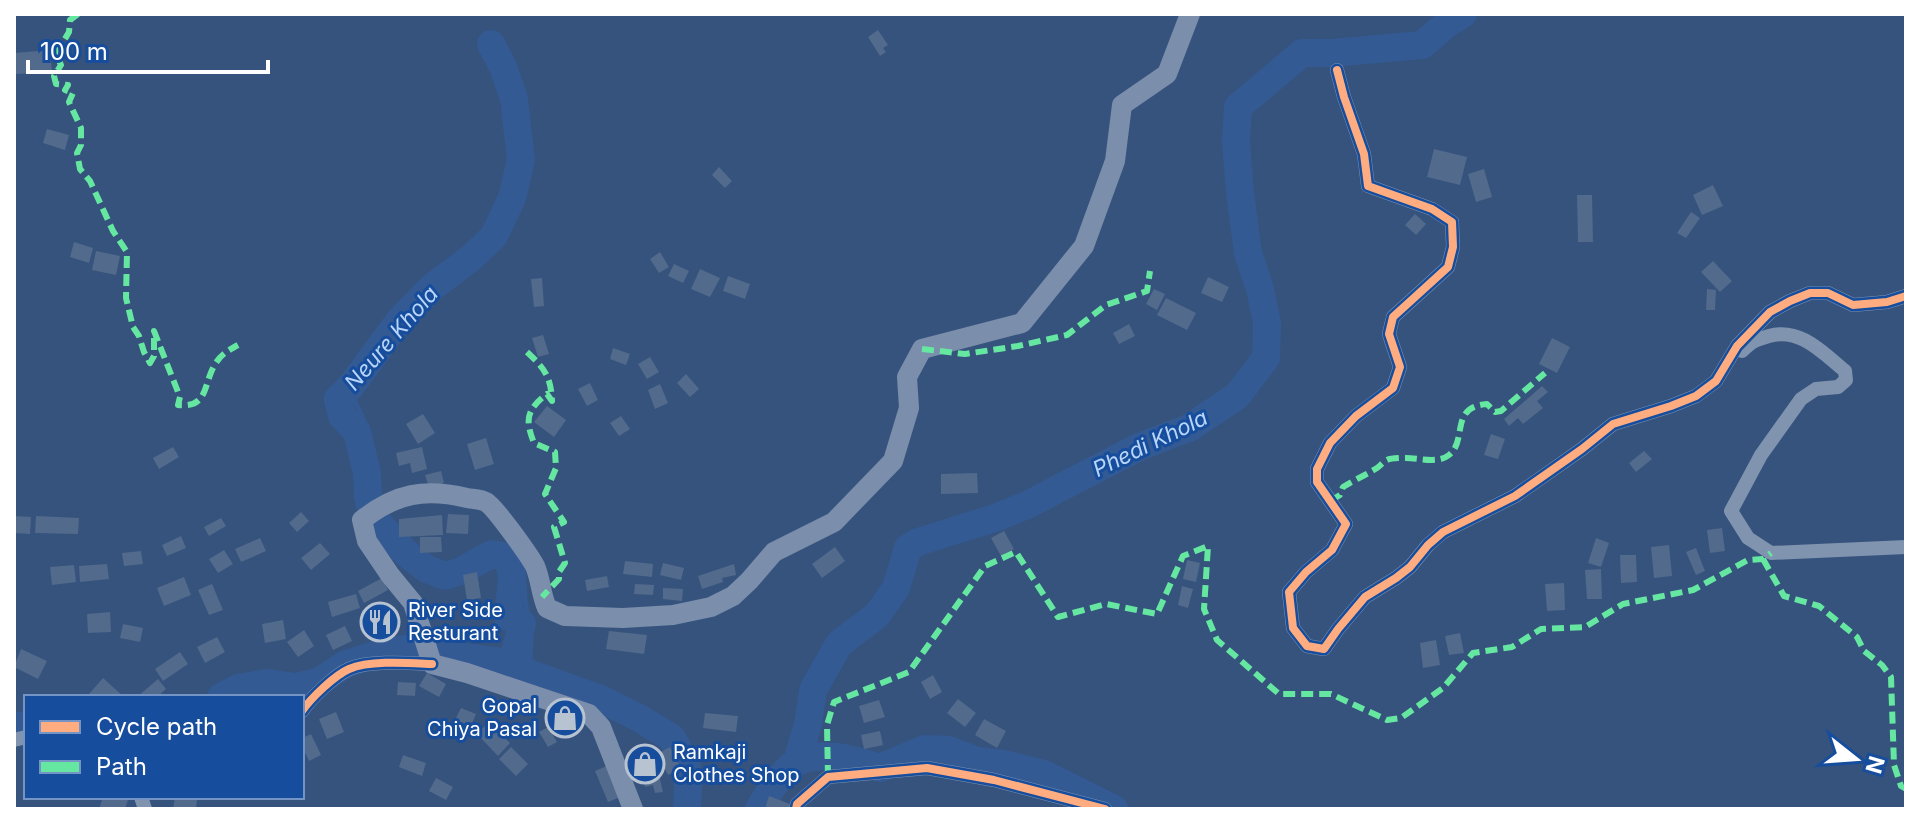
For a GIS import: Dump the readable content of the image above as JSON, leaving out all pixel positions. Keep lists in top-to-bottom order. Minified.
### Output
{"water":["Neure Khola","Phedi Khola"],"places":{"restaurant":["River Side Resturant"],"shop":["Gopal Chiya Pasal","Ramkaji Clothes Shop"]},"legend":["Cycle path","Path"],"scale_bar":"100 m","north":"right"}
